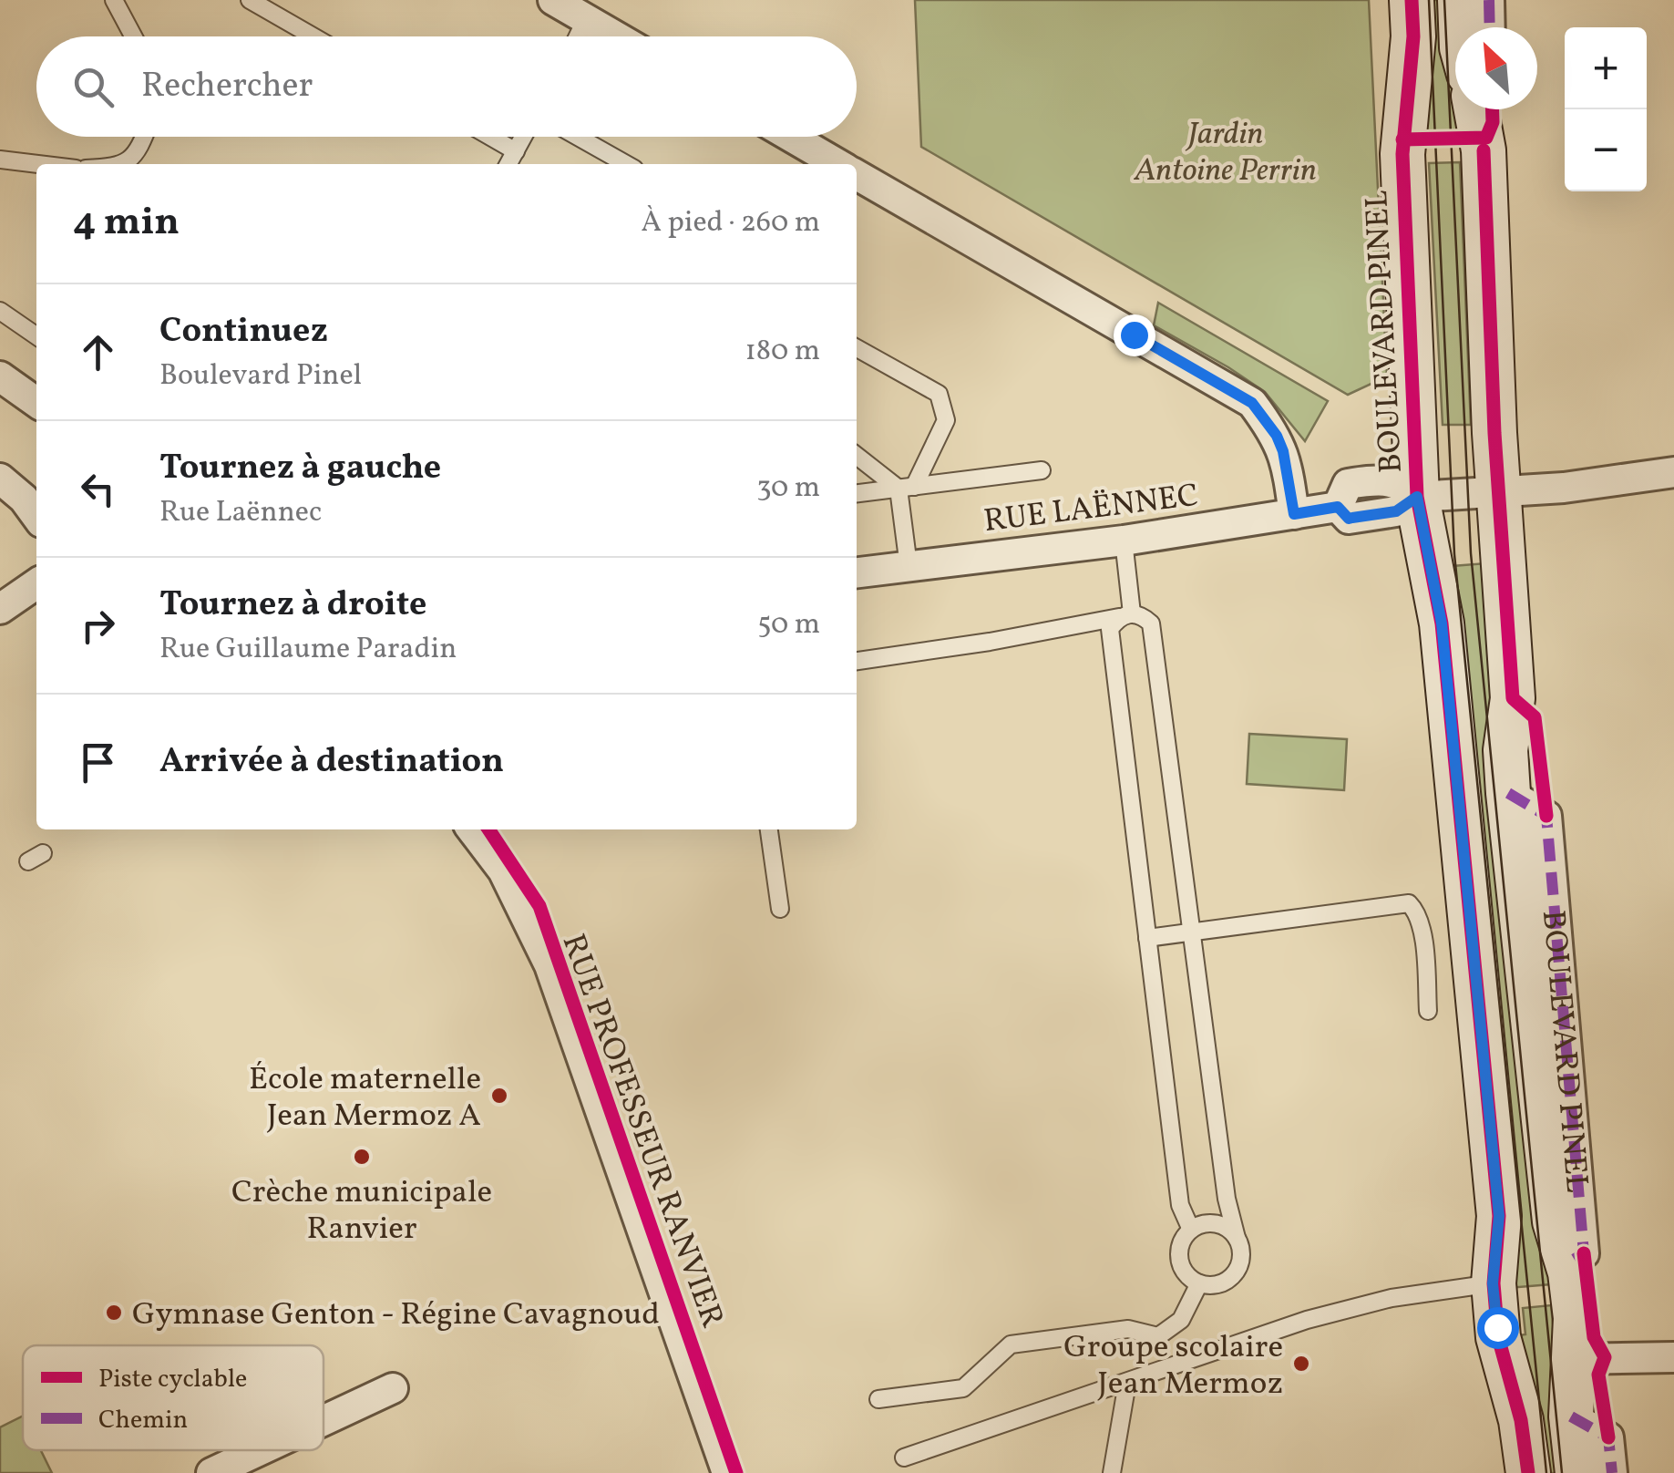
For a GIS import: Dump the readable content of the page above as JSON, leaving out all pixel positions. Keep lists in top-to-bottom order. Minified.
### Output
{"streets":{"street":["BOULEVARD PINEL","RUE LAËNNEC","RUE PROFESSEUR RANVIER"]},"crossings":[["BOULEVARD PINEL","RUE LAËNNEC"]],"parks":["Jardin Antoine Perrin"],"places":["École maternelle Jean Mermoz A","Crèche municipale Ranvier","Gymnase Genton - Régine Cavagnoud","Groupe scolaire Jean Mermoz"],"legend":["Piste cyclable","Chemin"],"north":"top left","page":{"map_buttons":["+","−"],"search":"Rechercher","heading":["4 min","À pied · 260 m"],"list":[["Continuez","Boulevard Pinel","180 m"],["Tournez à gauche","Rue Laënnec","30 m"],["Tournez à droite","Rue Guillaume Paradin","50 m"],"Arrivée à destination"]}}
